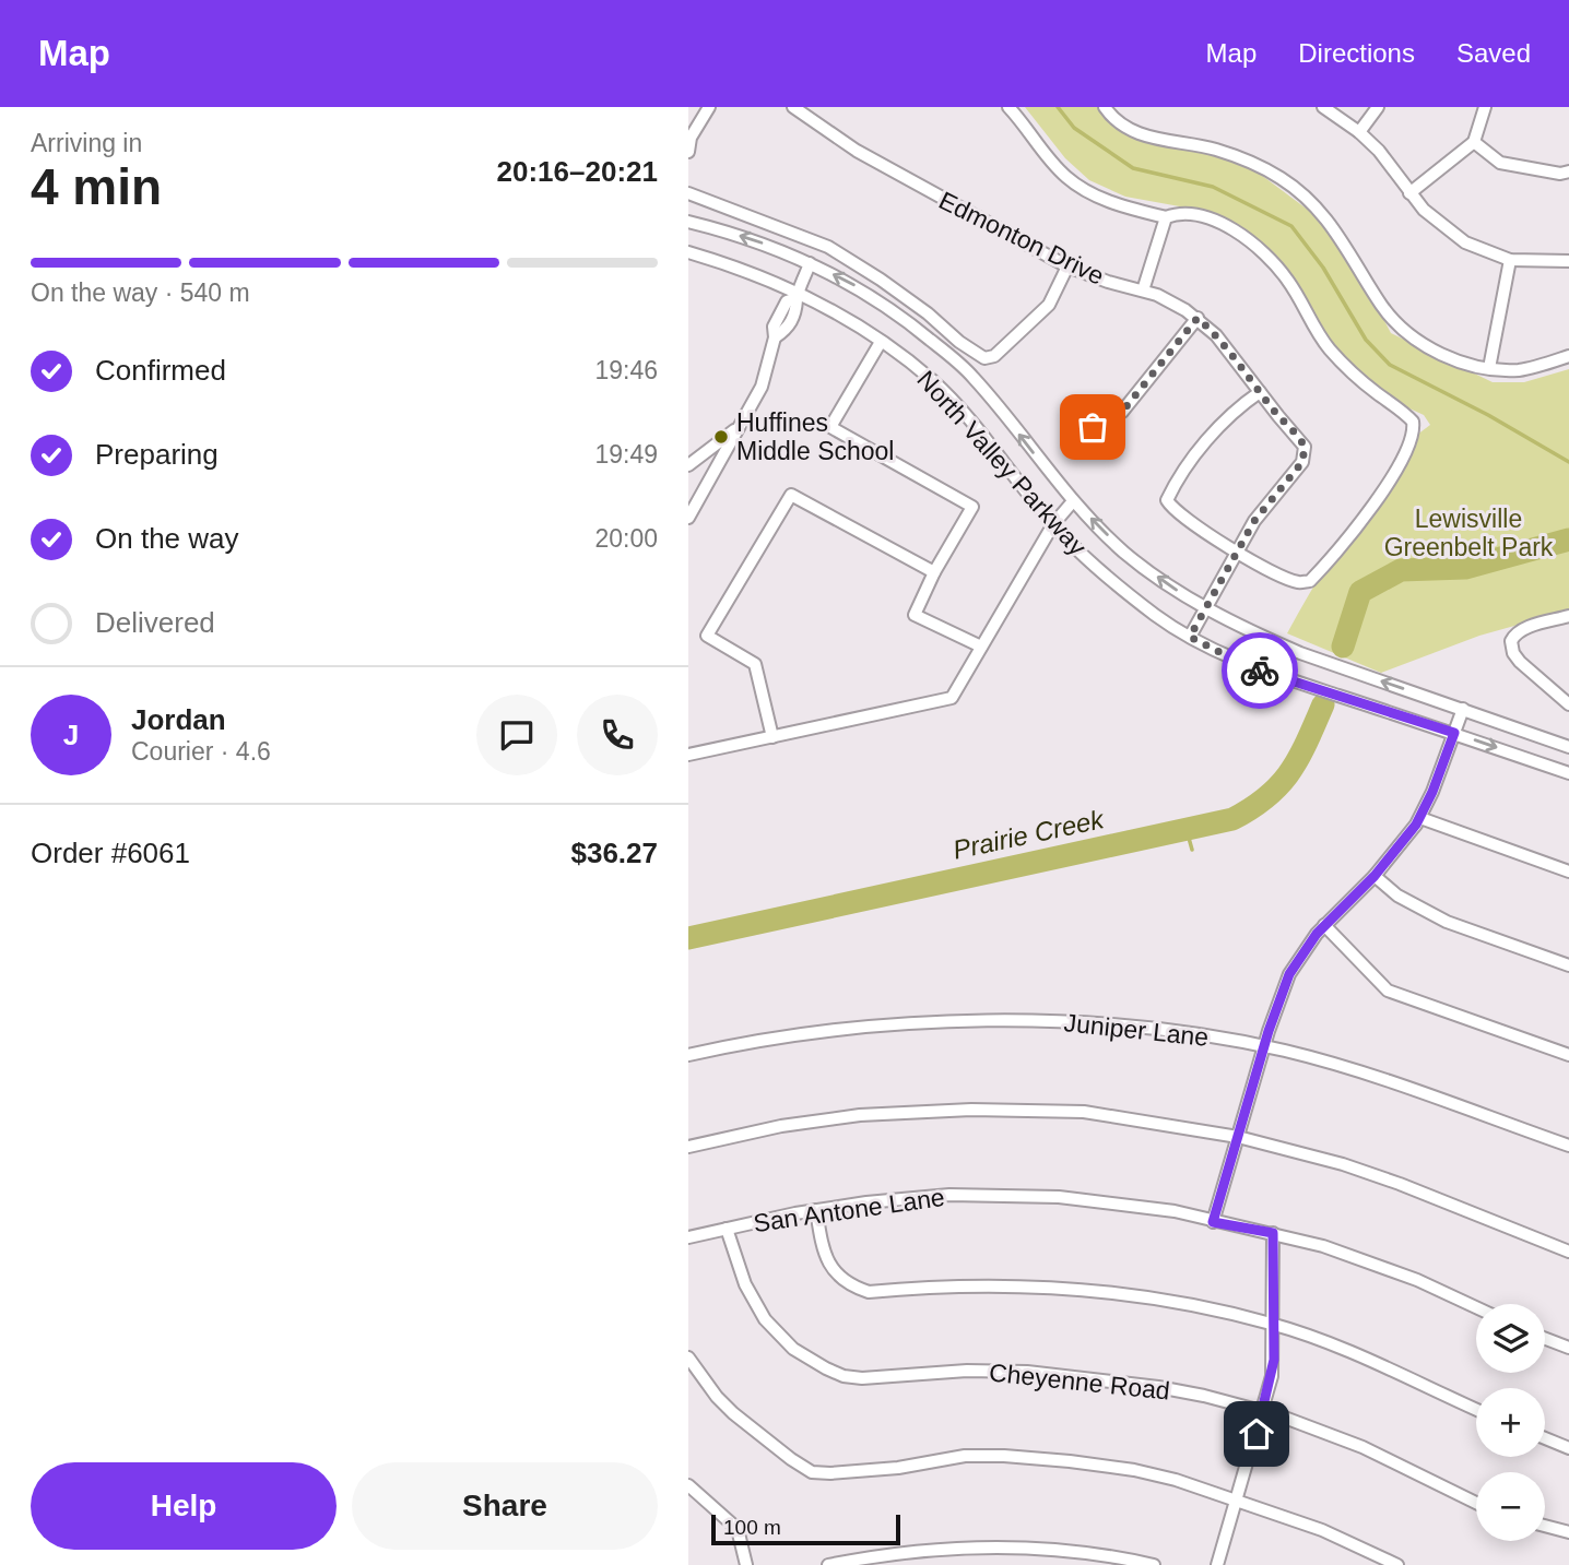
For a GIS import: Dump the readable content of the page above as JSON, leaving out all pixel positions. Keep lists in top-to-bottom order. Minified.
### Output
{"streets":{"street":["Edmonton Drive","North Valley Parkway","Juniper Lane","San Antone Lane","Cheyenne Road"]},"crossings":[["Edmonton Drive","North Valley Parkway"],["San Antone Lane","Cheyenne Road"]],"water":["Prairie Creek"],"parks":["Lewisville Greenbelt Park"],"places":["Huffines Middle School"],"scale_bar":"100 m","page":{"header":"Map","nav":["Map","Directions","Saved"],"heading":["4 min","Arriving in","20:16–20:21"],"panel":["Jordan","Courier · 4.6","Order #6061","$36.27"],"bar":"On the way · 540 m","list":[["Confirmed","19:46"],["Preparing","19:49"],["On the way","20:00"],"Delivered"],"round":"J","map_buttons":["+","−"],"buttons":["Help","Share"],"scale":"100 m"}}
